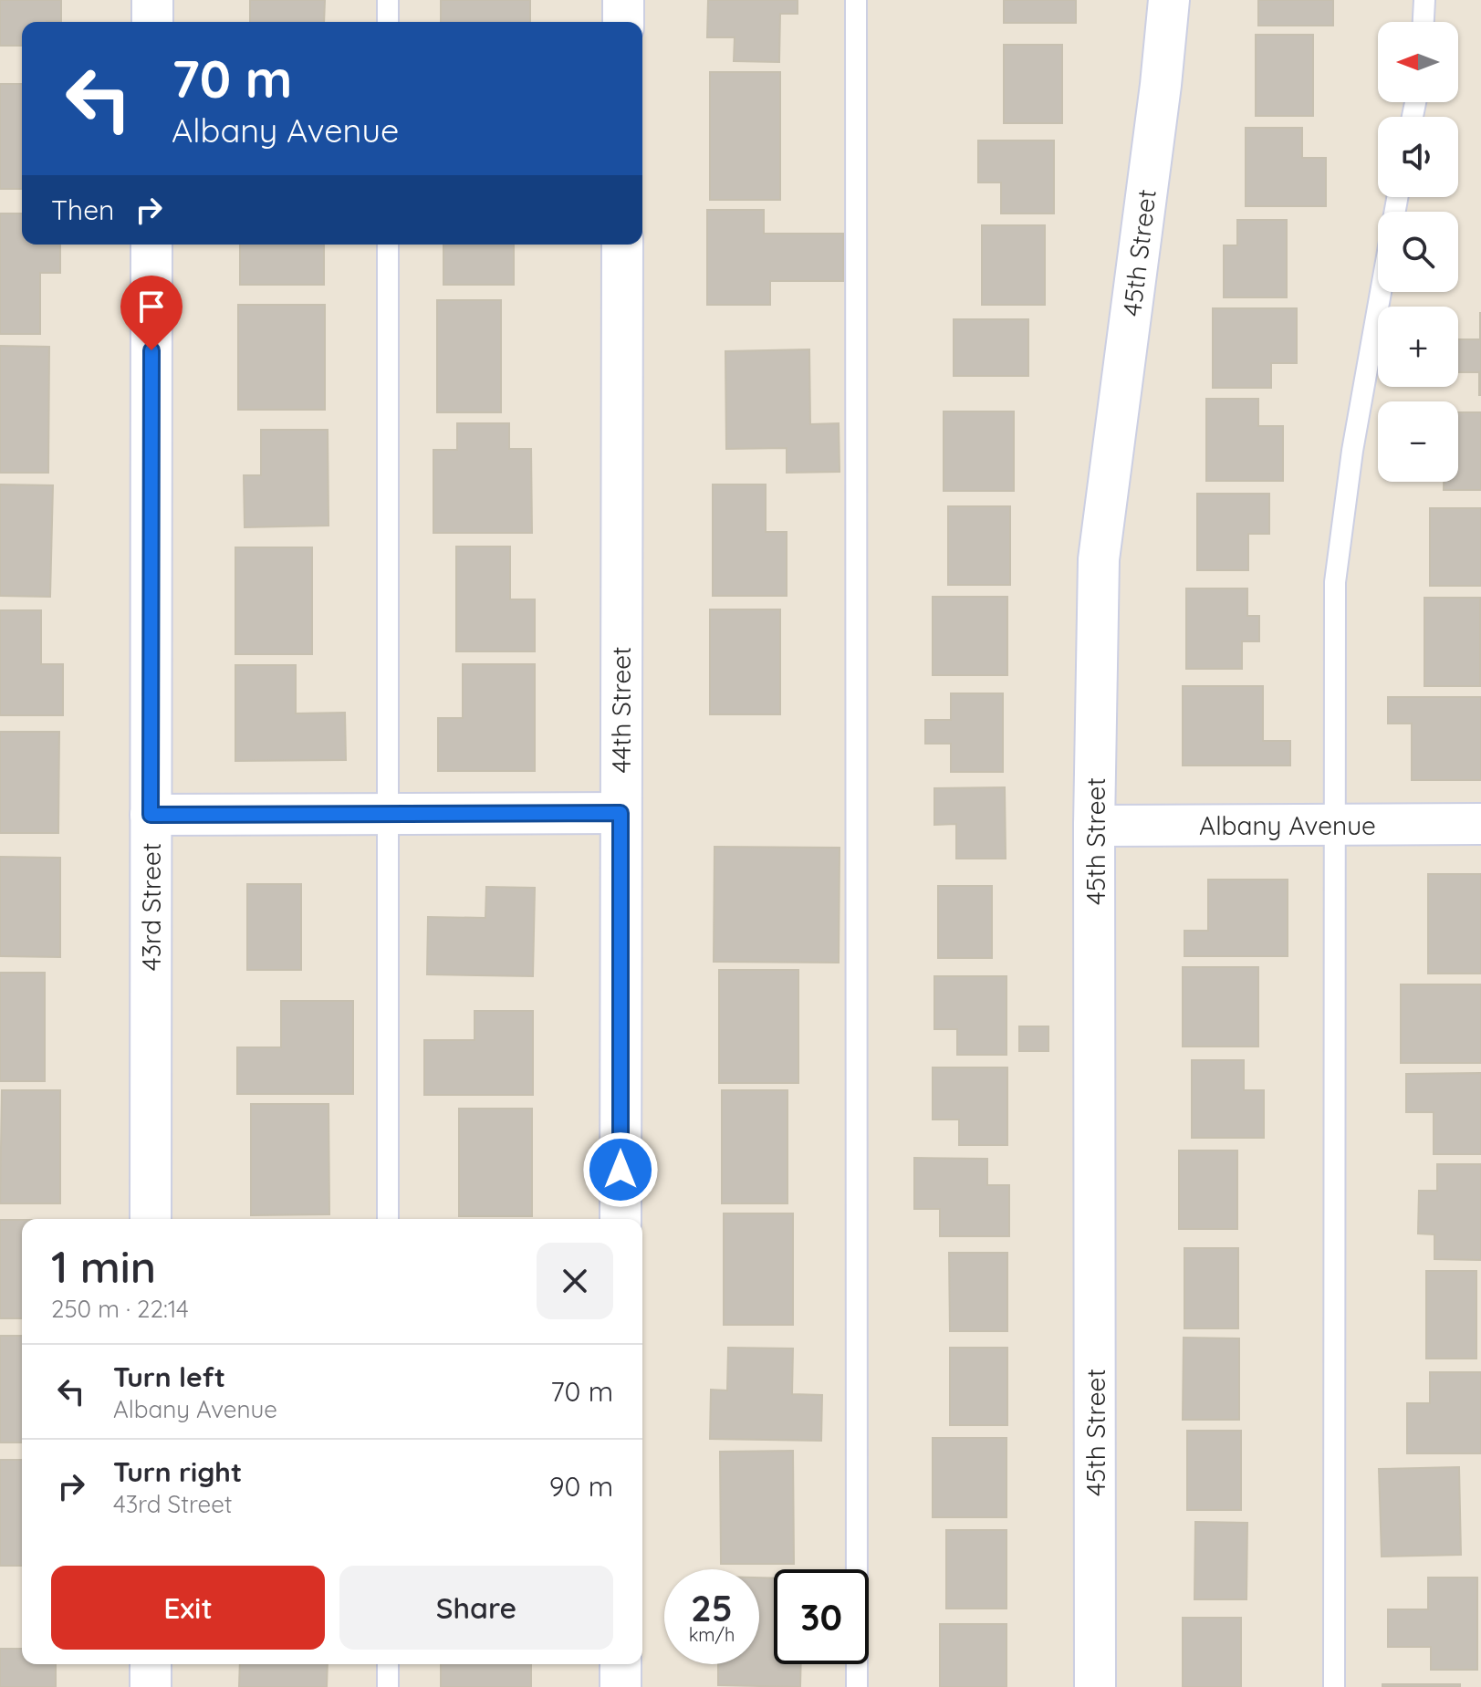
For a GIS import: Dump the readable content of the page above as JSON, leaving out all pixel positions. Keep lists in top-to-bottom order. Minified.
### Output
{"streets":{"street":["45th Street","44th Street","Albany Avenue","43rd Street"]},"crossings":[["45th Street","Albany Avenue"]],"north":"left","page":{"map_buttons":["+","−"],"turn":["70 m","Albany Avenue"],"then":"Then","heading":["1 min","250 m · 22:14"],"list":[{"name":"Turn left","note":"Albany Avenue","value":"70 m"},{"name":"Turn right","note":"43rd Street","value":"90 m"}],"buttons":["Exit","Share"],"speed":"25 km/h","limit":"30"}}
